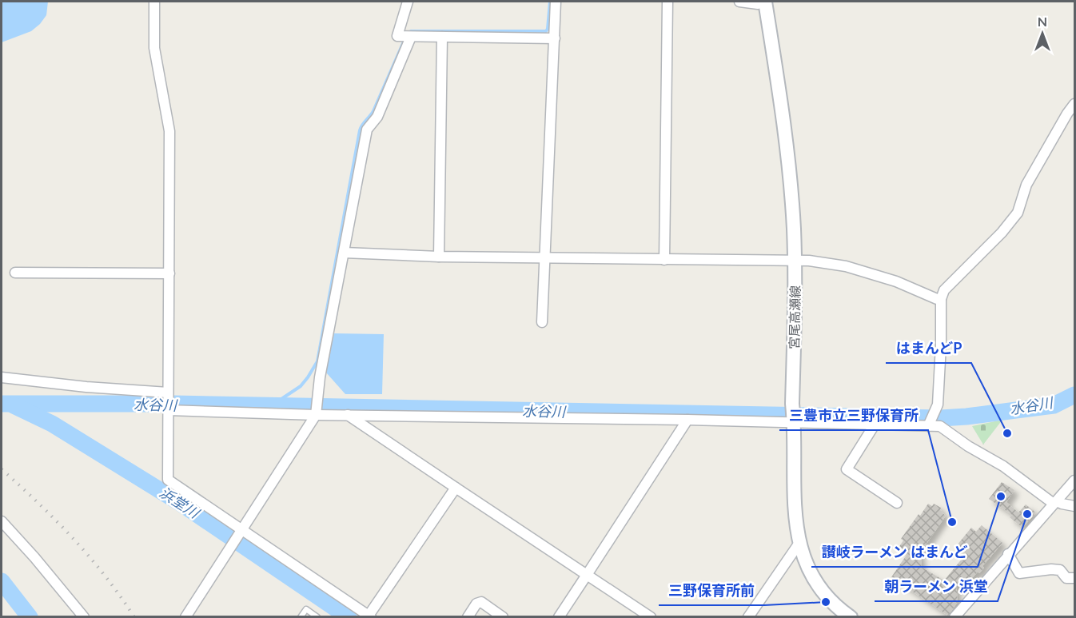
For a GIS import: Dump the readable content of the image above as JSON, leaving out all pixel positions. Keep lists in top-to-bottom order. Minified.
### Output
{"streets":{"main road":["宮尾高瀬線"]},"water":["水谷川","浜堂川"],"places":["はまんどP","讃岐ラーメン はまんど","朝ラーメン 浜堂","三豊市立三野保育所","三野保育所前"],"north":"top"}
